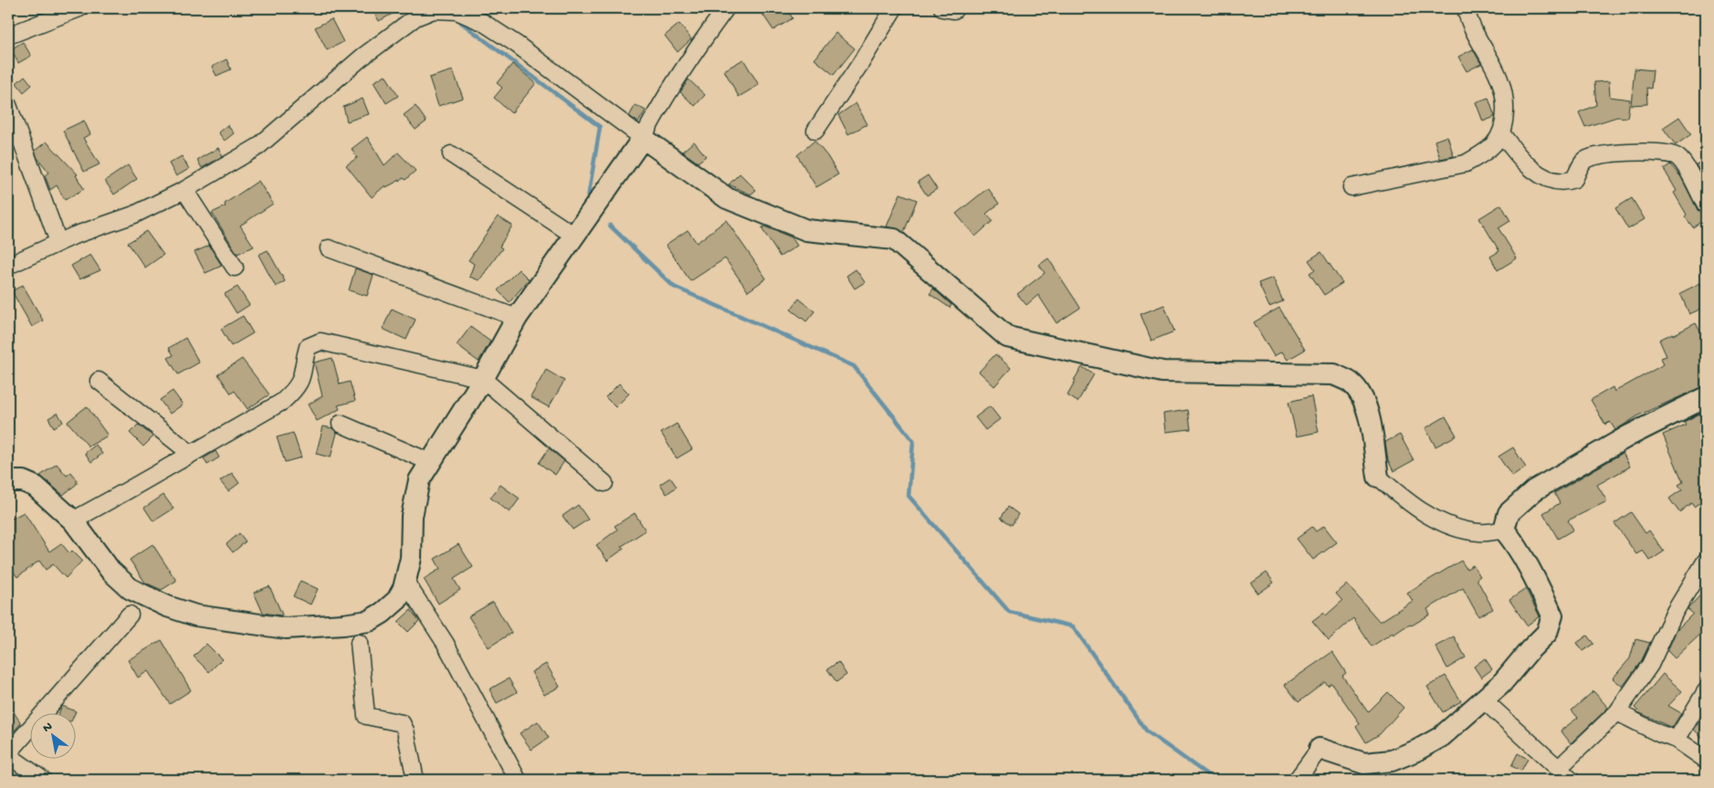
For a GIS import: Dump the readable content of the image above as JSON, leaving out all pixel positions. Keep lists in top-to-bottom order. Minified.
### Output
{"north":"top left"}
